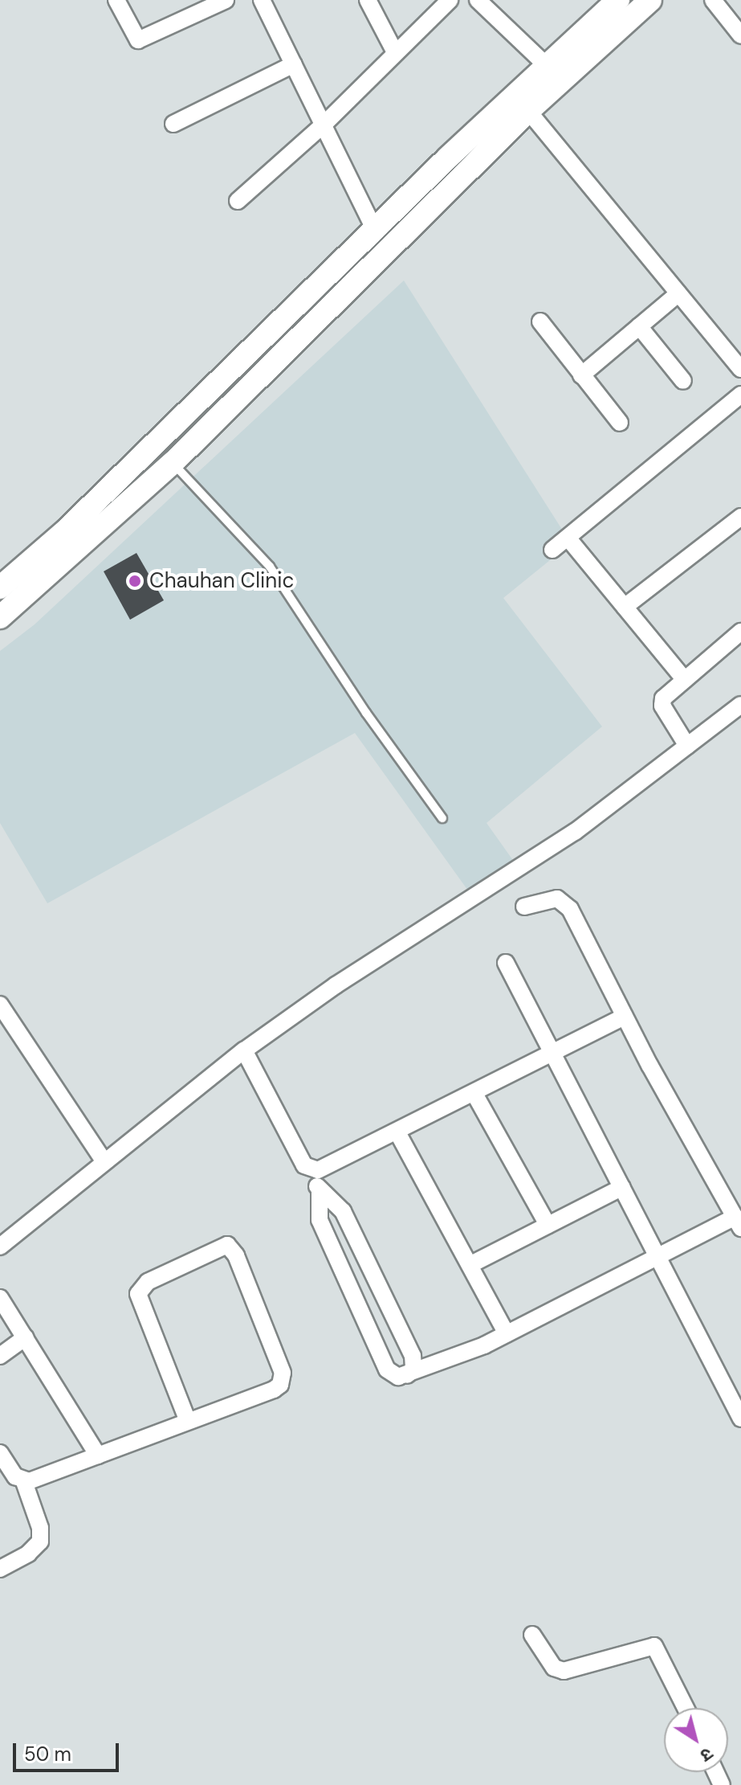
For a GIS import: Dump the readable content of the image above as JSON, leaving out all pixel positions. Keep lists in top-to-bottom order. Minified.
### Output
{"places":["Chauhan Clinic"],"scale_bar":"50 m","north":"bottom right"}
